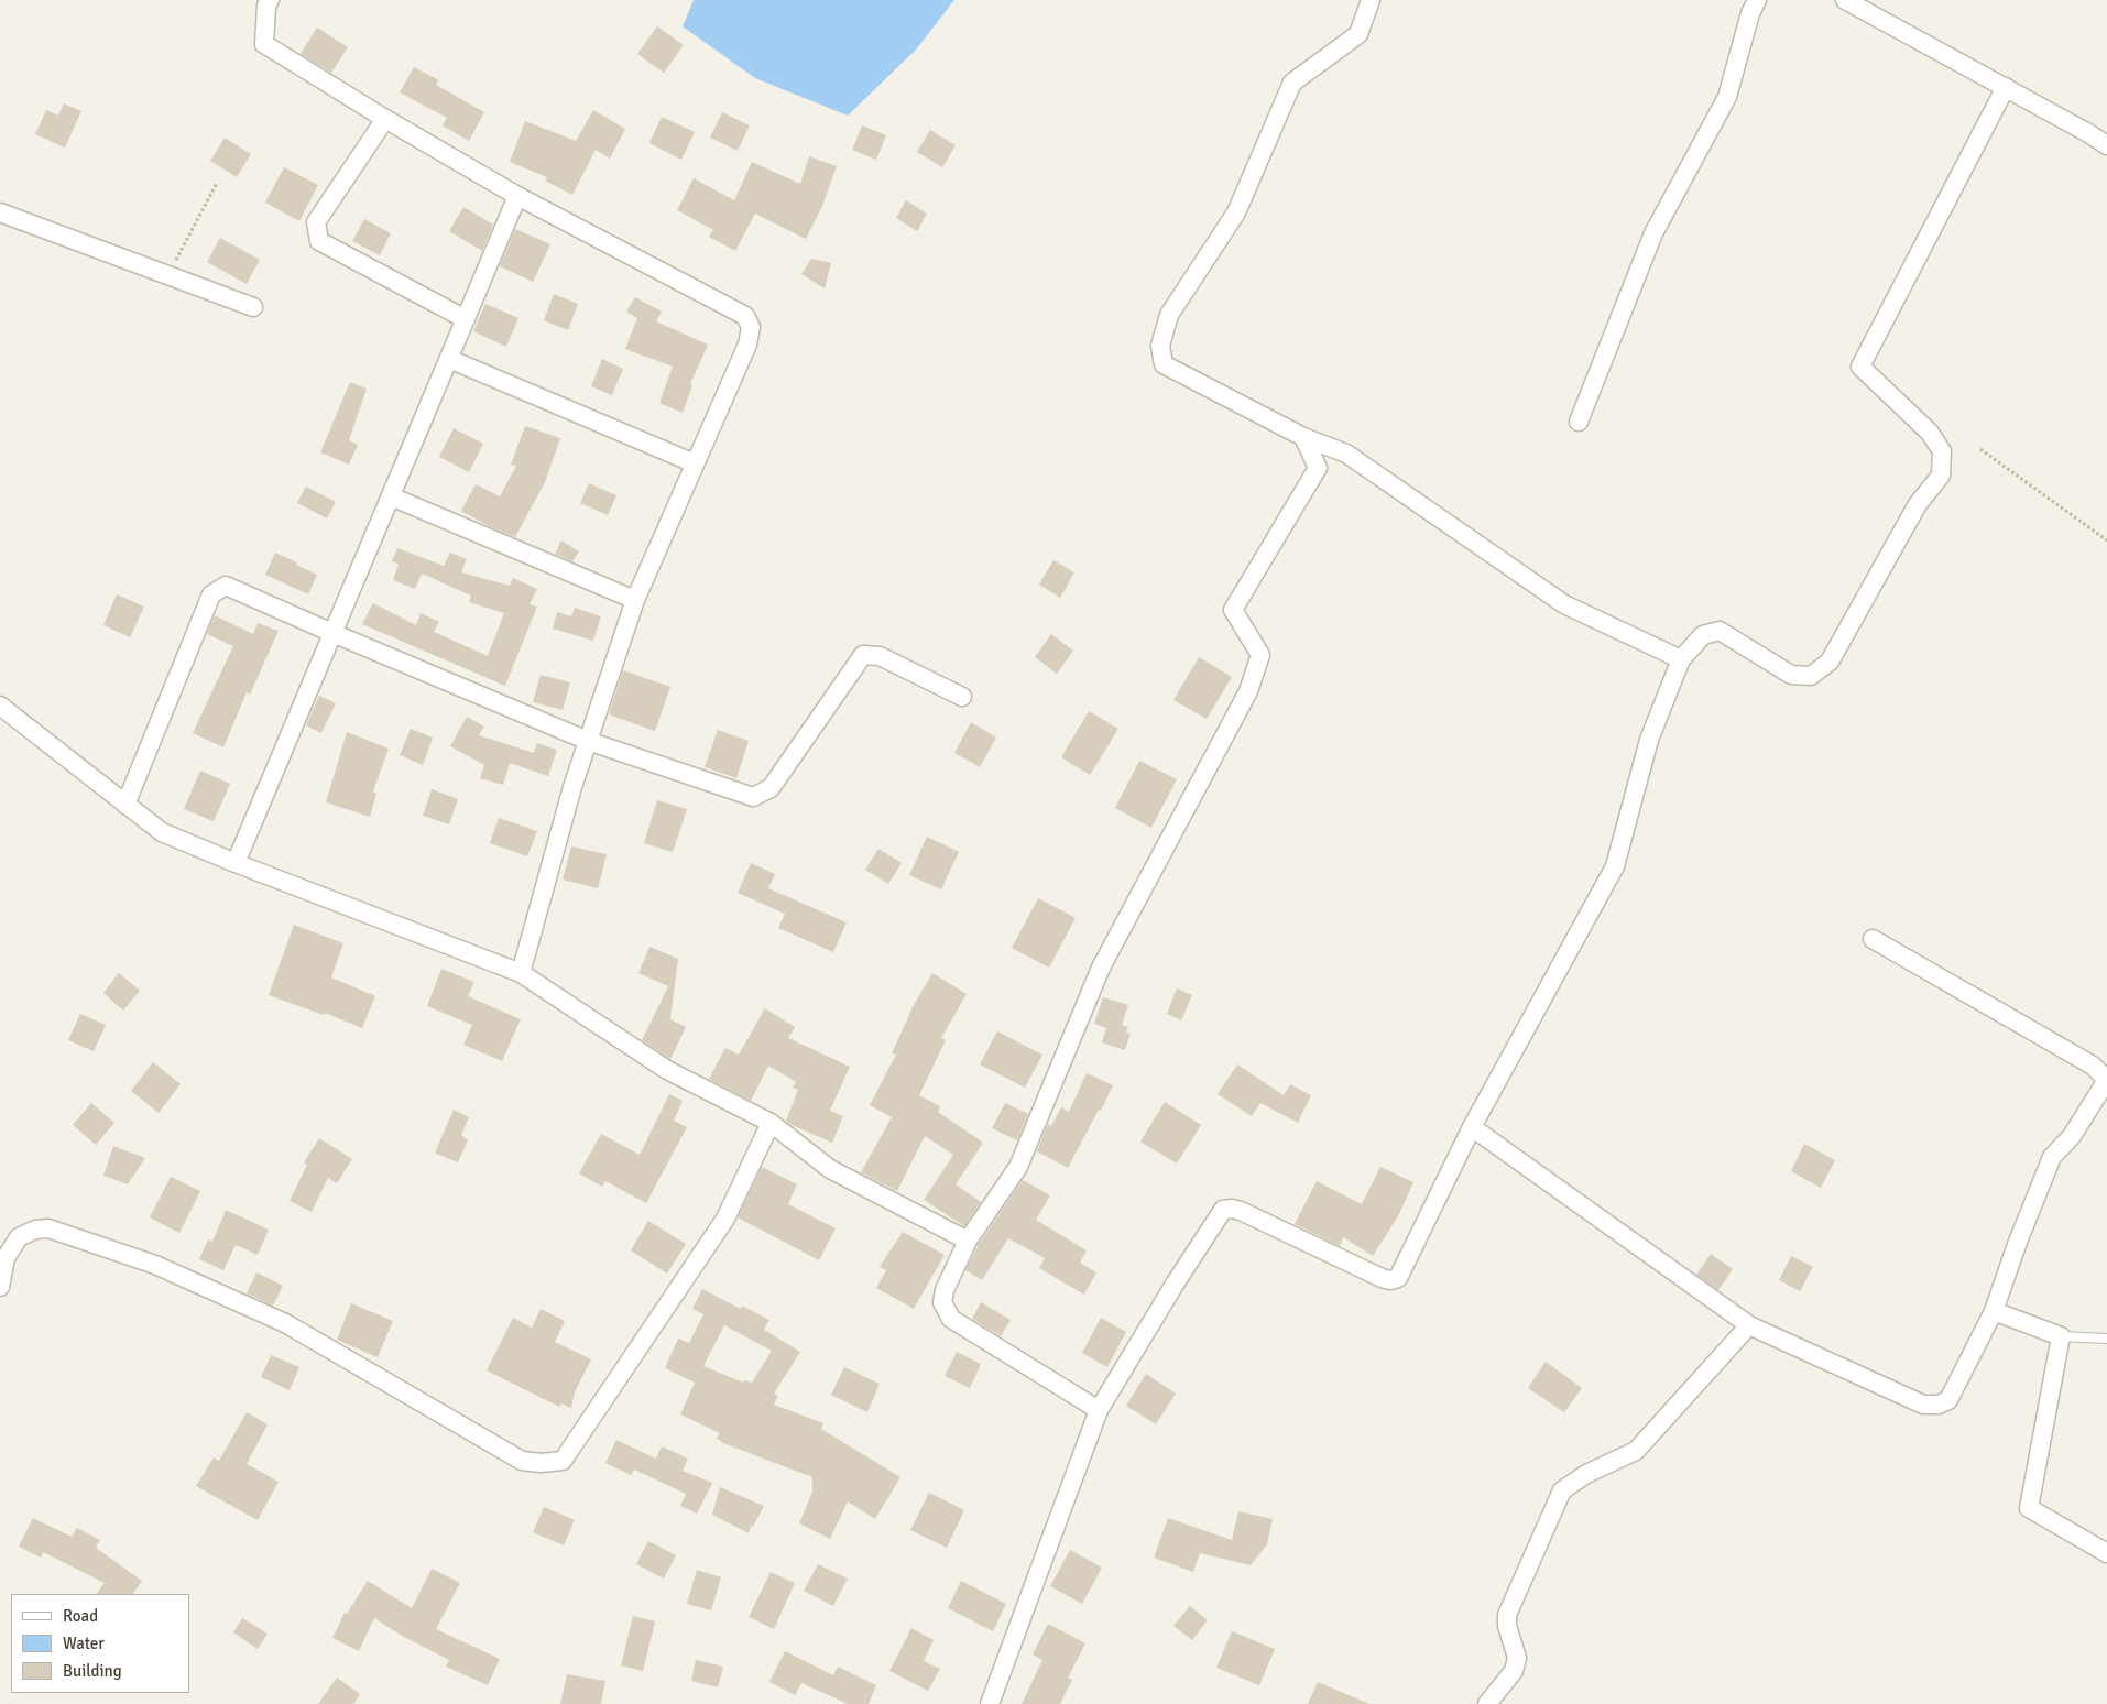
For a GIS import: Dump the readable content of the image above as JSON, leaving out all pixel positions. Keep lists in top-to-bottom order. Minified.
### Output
{"legend":["Road","Water","Building"]}
